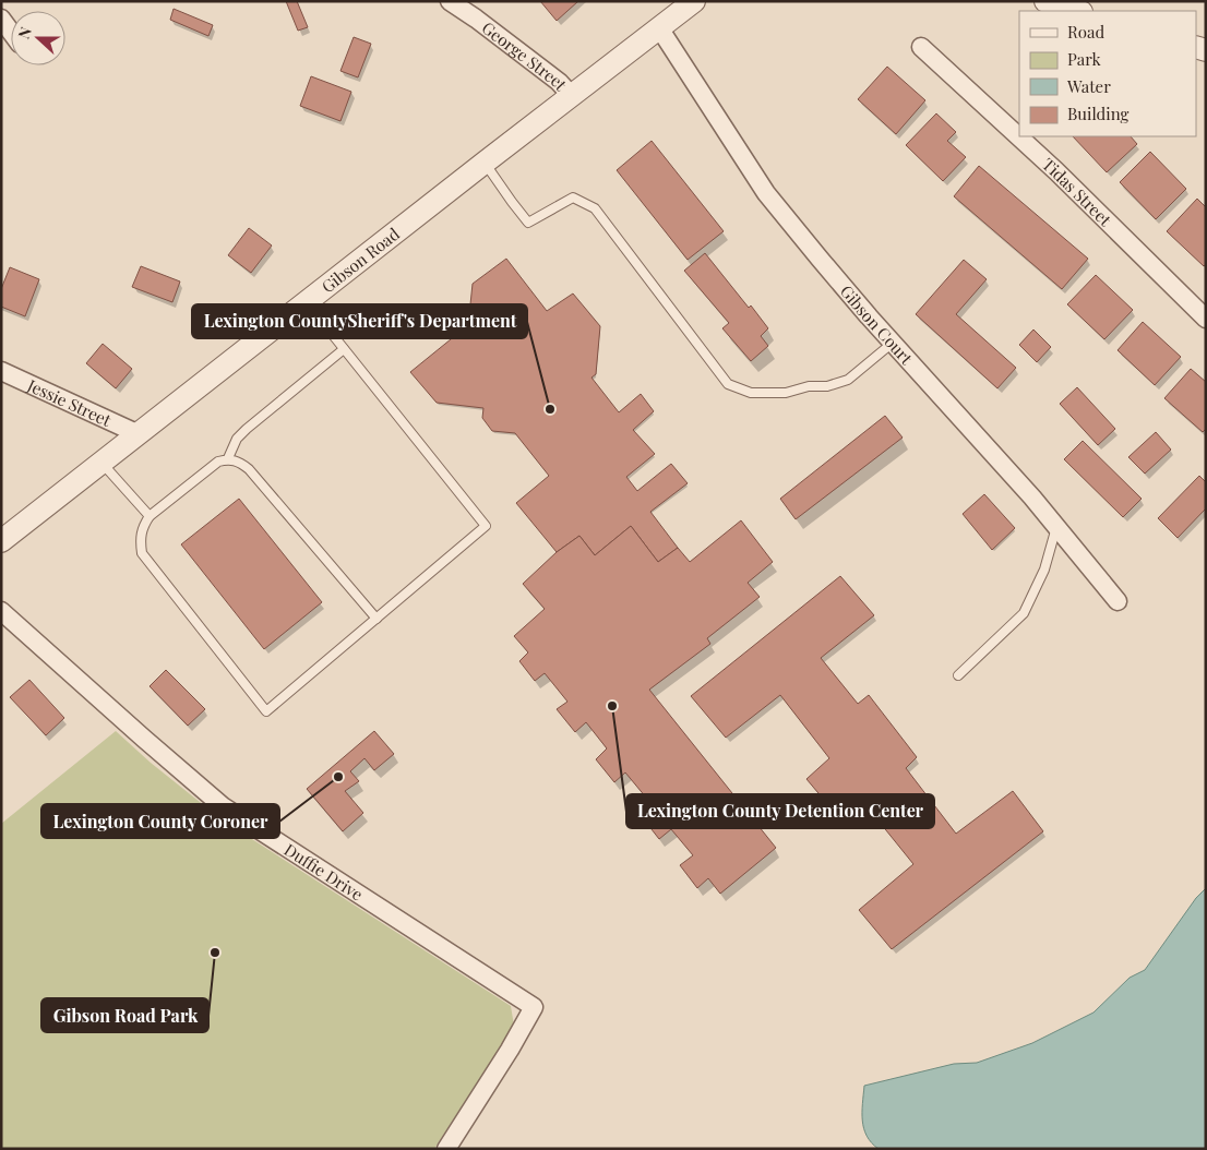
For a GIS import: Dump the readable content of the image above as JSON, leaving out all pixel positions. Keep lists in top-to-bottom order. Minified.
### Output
{"streets":{"street":["George Street","Tidas Street","Gibson Road","Gibson Court","Jessie Street","Duffie Drive"]},"crossings":[["George Street","Gibson Road"],["Gibson Road","Gibson Court"],["Gibson Road","Jessie Street"]],"places":["Lexington CountySheriff's Department","Lexington County Detention Center","Lexington County Coroner","Gibson Road Park"],"legend":["Road","Park","Water","Building"],"north":"left"}
